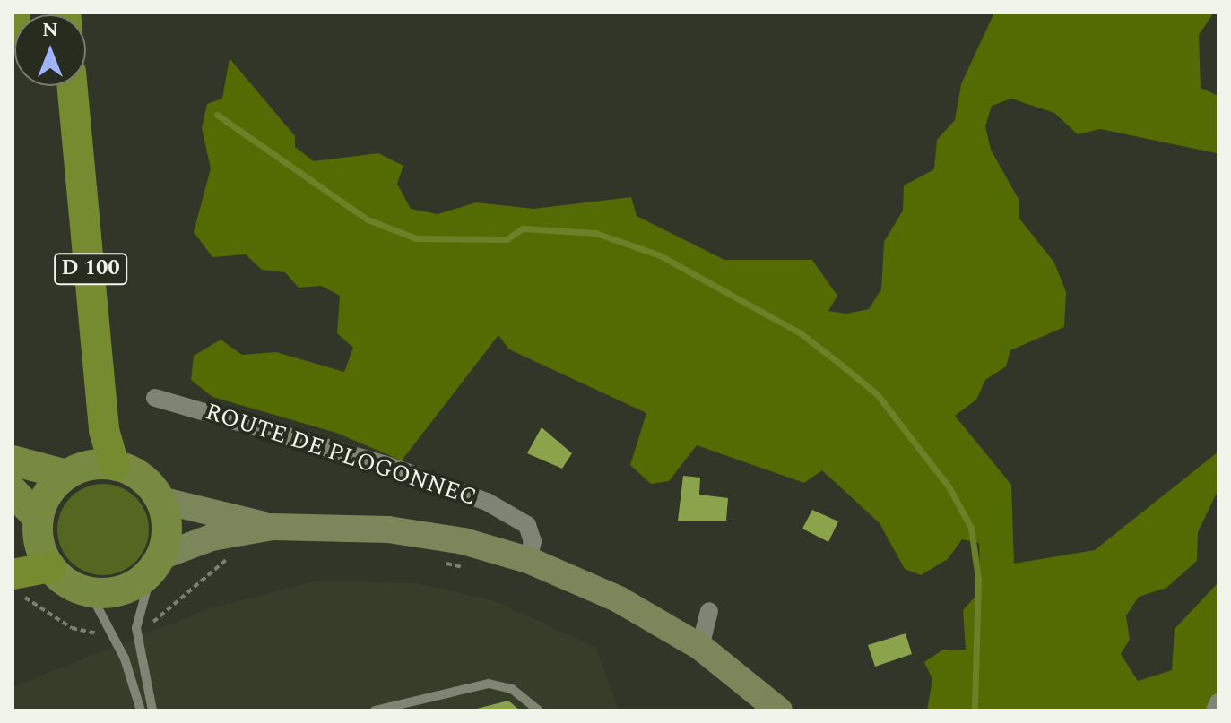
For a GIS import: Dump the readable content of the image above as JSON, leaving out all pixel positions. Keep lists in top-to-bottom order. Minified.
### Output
{"streets":{"highway":["D 100"],"main road":["ROUTE DE PLOGONNEC"]},"crossings":[["D 100","ROUTE DE PLOGONNEC"]],"north":"top"}
